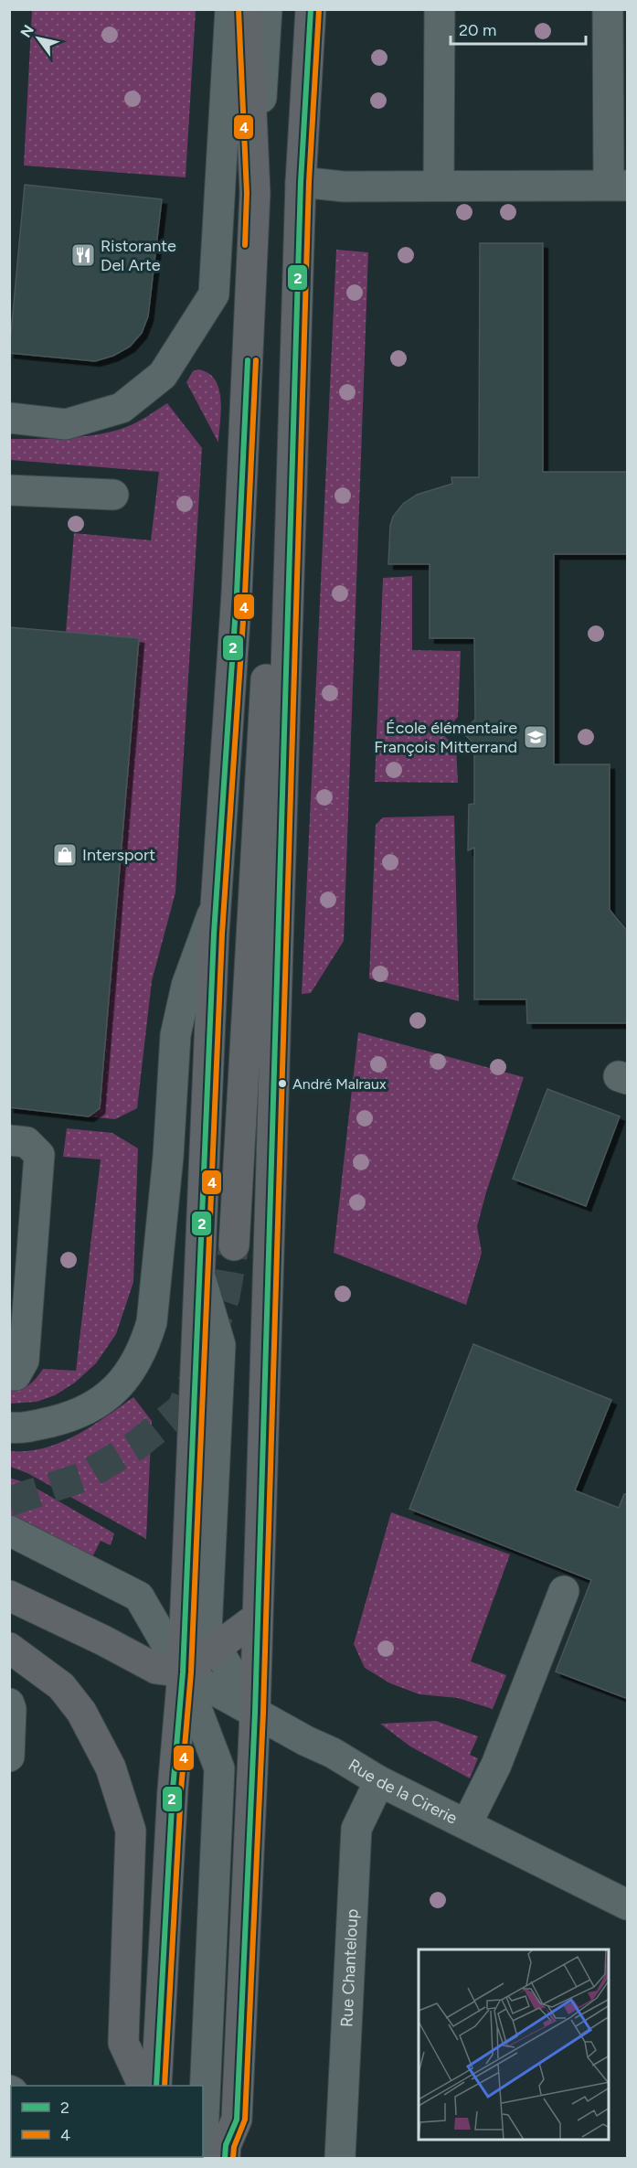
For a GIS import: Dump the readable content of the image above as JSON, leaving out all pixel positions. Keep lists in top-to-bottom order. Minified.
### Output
{"streets":{"street":["Rue de la Cirerie","Rue Chanteloup"]},"crossings":[["Rue de la Cirerie","Rue Chanteloup"]],"places":{"restaurant":["Ristorante Del Arte"],"school or university":["École élémentaire François Mitterrand"],"shop":["Intersport"],"other":["André Malraux"]},"lines":["transit line 2","transit line 4"],"legend":["2","4"],"scale_bar":"20 m","north":"top left"}
